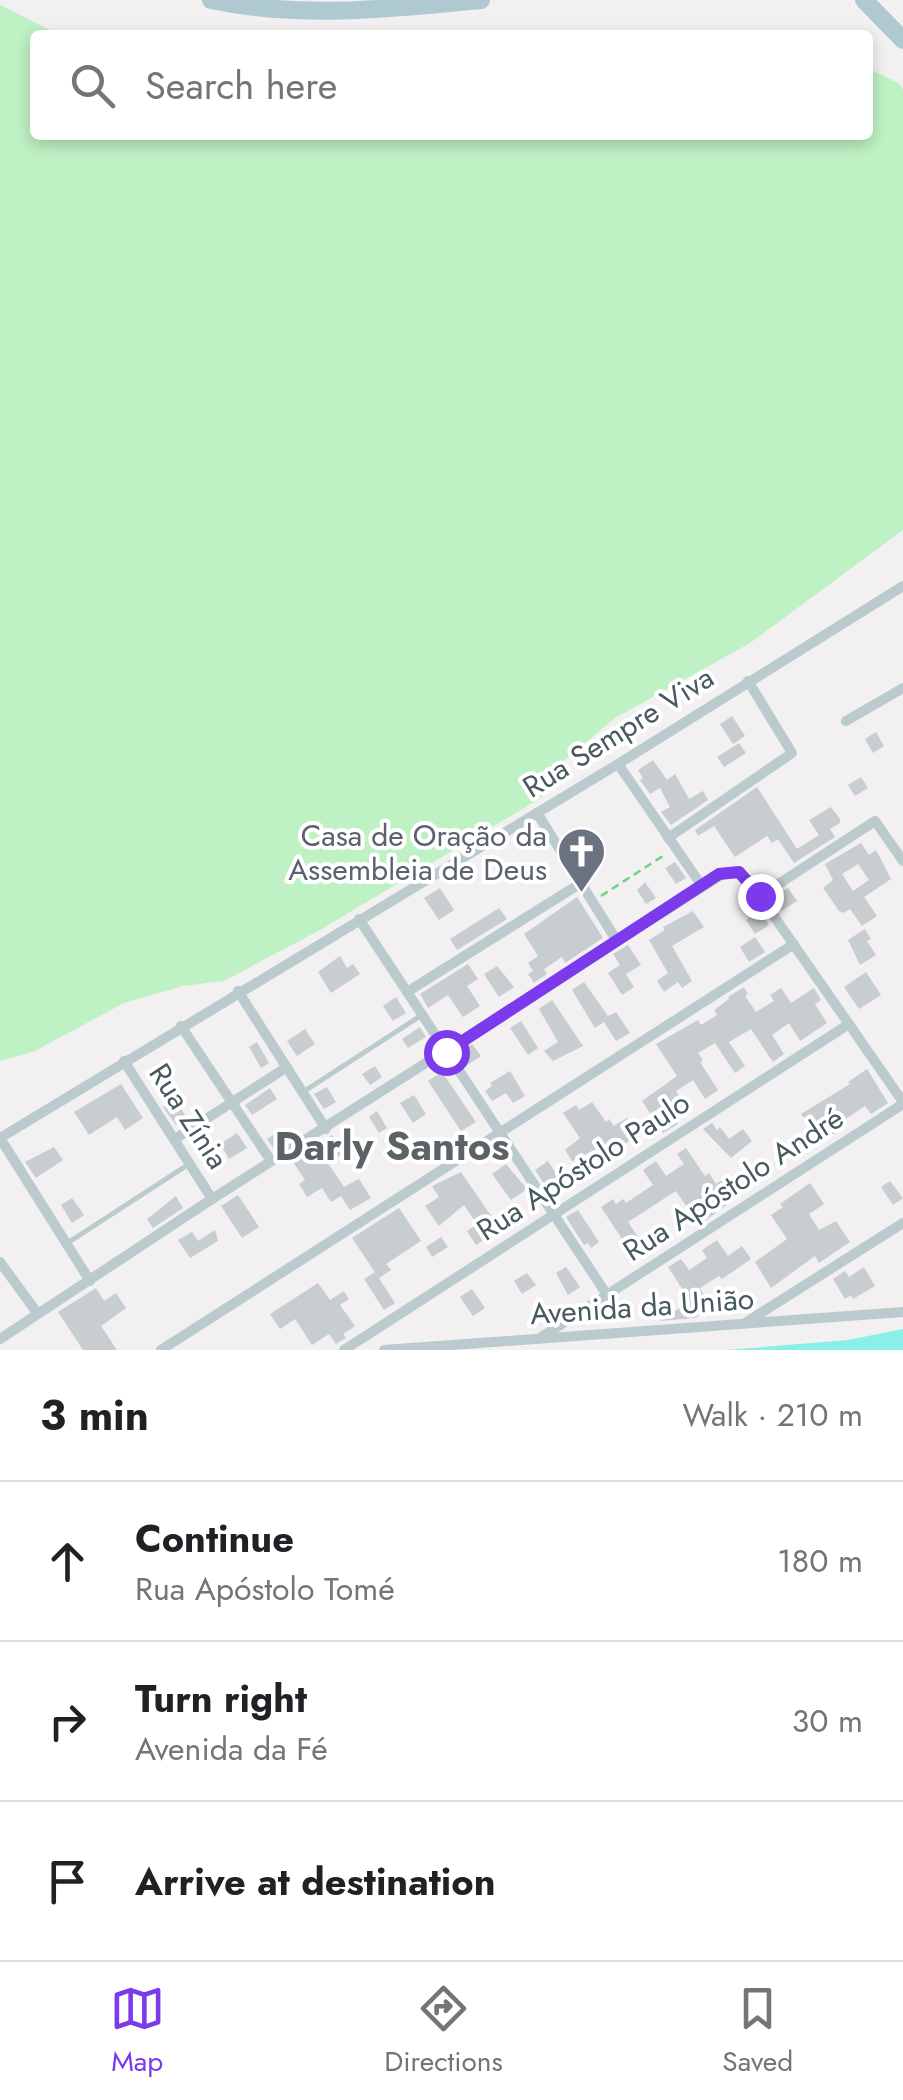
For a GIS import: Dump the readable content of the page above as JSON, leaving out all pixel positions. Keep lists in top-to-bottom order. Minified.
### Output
{"streets":{"street":["Rua Sempre Viva","Rua Zínia","Rua Apóstolo Paulo","Rua Apóstolo André","Avenida da União"]},"crossings":[["Rua Sempre Viva","Rua Zínia"],["Rua Apóstolo André","Avenida da União"]],"districts":["Darly Santos"],"places":{"church":["Casa de Oração da Assembleia de Deus"]},"page":{"search":"Search here","heading":["3 min","Walk · 210 m"],"list":[["Continue","Rua Apóstolo Tomé","180 m"],["Turn right","Avenida da Fé","30 m"],"Arrive at destination"],"nav":["Map","Directions","Saved"]}}
